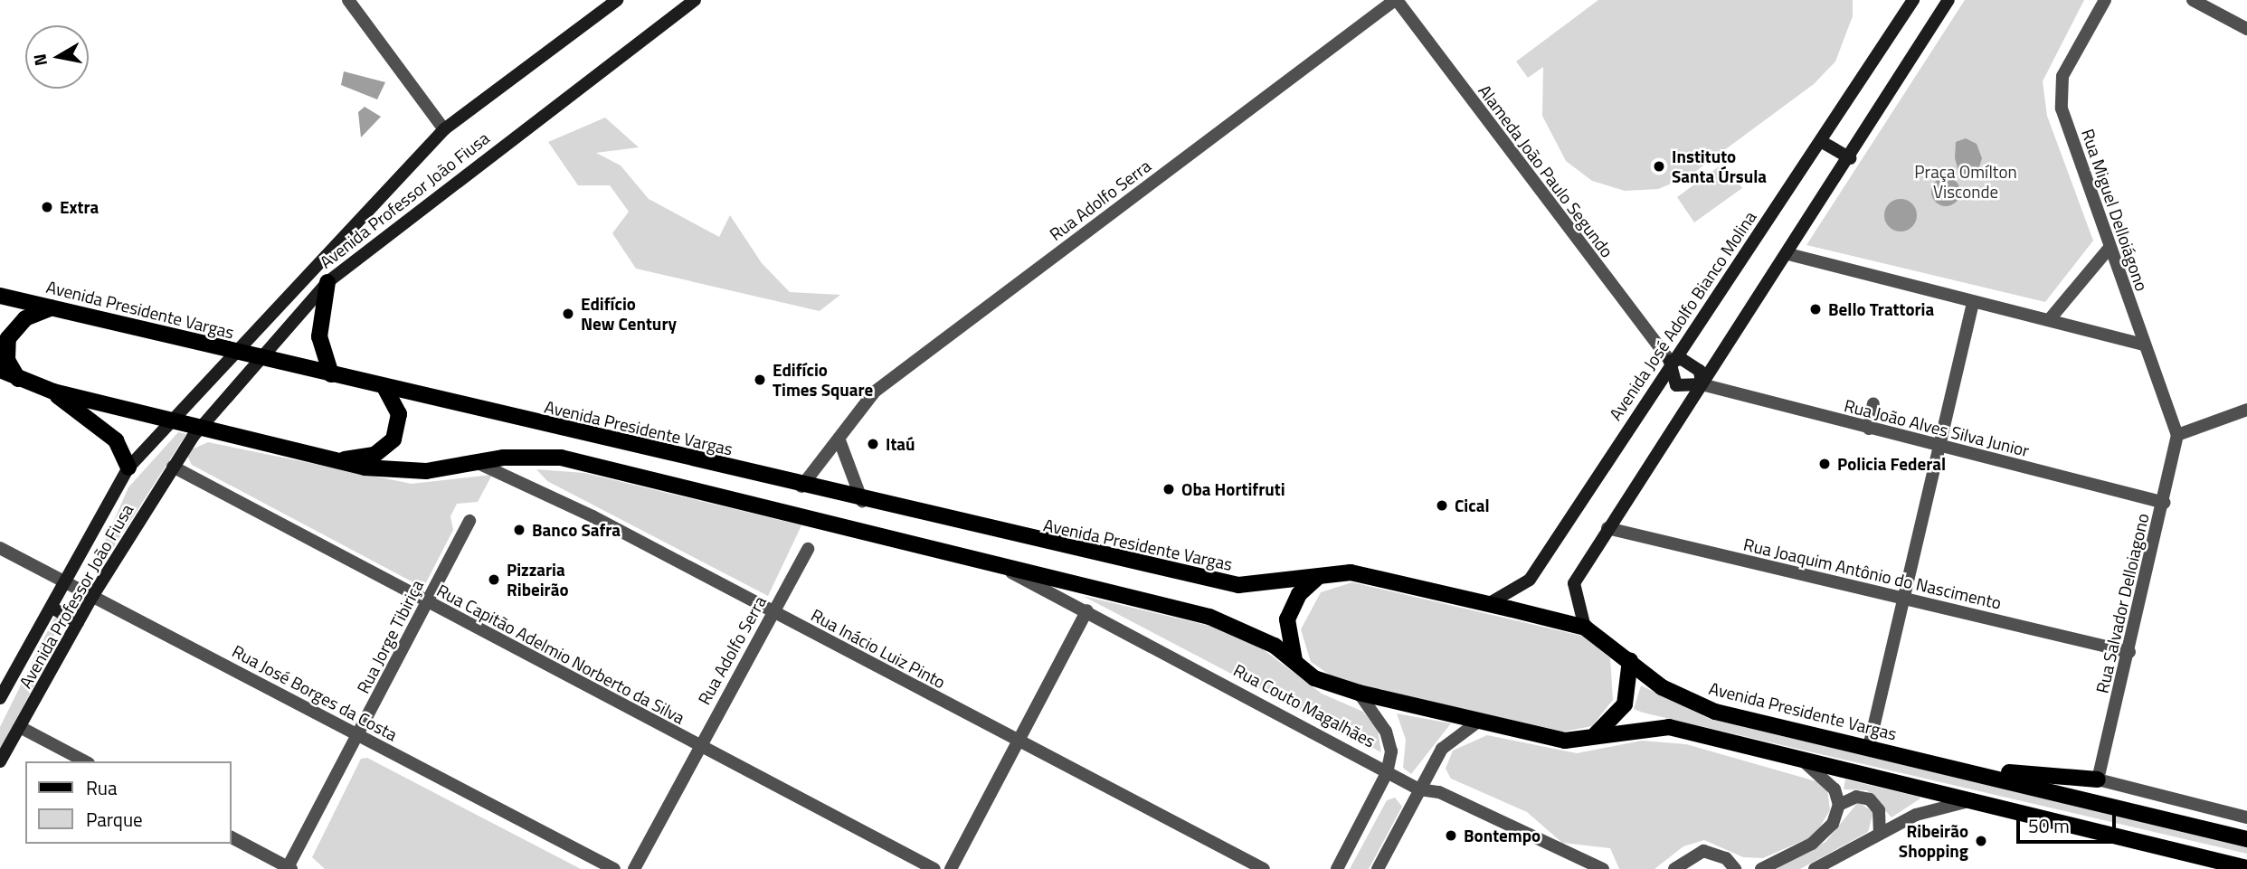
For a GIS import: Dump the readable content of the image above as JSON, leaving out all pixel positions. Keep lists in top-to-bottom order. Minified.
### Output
{"streets":{"main road":["Avenida Professor João Fiusa","Avenida Presidente Vargas","Avenida José Adolfo Bianco Molina"],"street":["Alameda João Paulo Segundo","Rua Adolfo Serra","Rua Miguel Delloiágono","Rua João Alves Silva Junior","Rua Joaquim Antônio do Nascimento","Rua Salvador Delloiagono","Rua Jorge Tibiriça","Rua Inácio Luiz Pinto","Rua Capitão Adelmio Norberto da Silva","Rua José Borges da Costa","Rua Couto Magalhães"]},"crossings":[["Alameda João Paulo Segundo","Rua Adolfo Serra"],["Alameda João Paulo Segundo","Avenida José Adolfo Bianco Molina"],["Avenida Professor João Fiusa","Avenida Presidente Vargas"],["Avenida Professor João Fiusa","Rua Capitão Adelmio Norberto da Silva"],["Avenida Professor João Fiusa","Rua José Borges da Costa"],["Rua Adolfo Serra","Avenida Presidente Vargas"],["Rua Adolfo Serra","Rua Inácio Luiz Pinto"],["Rua Adolfo Serra","Rua Capitão Adelmio Norberto da Silva"],["Rua Miguel Delloiágono","Rua Salvador Delloiagono"],["Avenida Presidente Vargas","Avenida José Adolfo Bianco Molina"],["Rua João Alves Silva Junior","Rua Salvador Delloiagono"],["Rua Joaquim Antônio do Nascimento","Rua Salvador Delloiagono"],["Rua Jorge Tibiriça","Rua Capitão Adelmio Norberto da Silva"],["Rua Jorge Tibiriça","Rua José Borges da Costa"]],"parks":["Praça Omílton Visconde"],"places":["Instituto Santa Úrsula","Extra","Bello Trattoria","Edifício New Century","Edifício Times Square","Itaú","Policia Federal","Oba Hortifruti","Cical","Banco Safra","Pizzaria Ribeirão","Bontempo","Ribeirão Shopping"],"legend":["Rua","Parque"],"scale_bar":"50 m","north":"left"}
